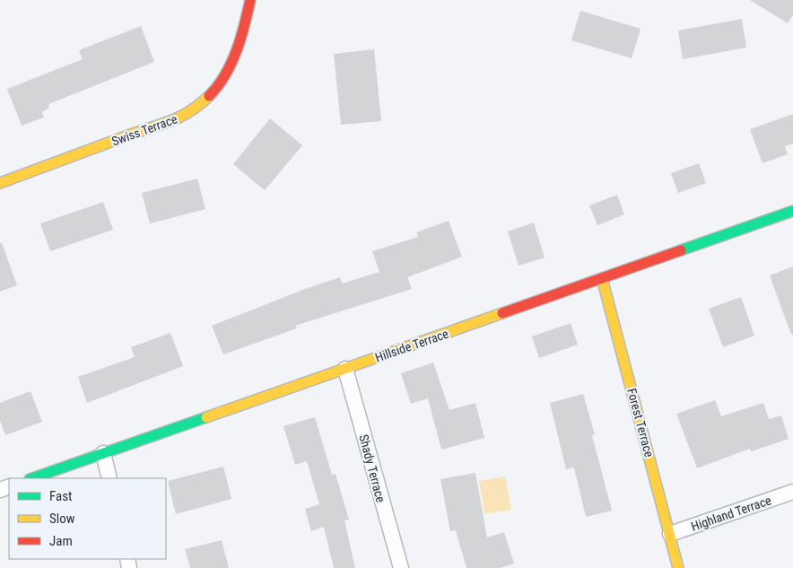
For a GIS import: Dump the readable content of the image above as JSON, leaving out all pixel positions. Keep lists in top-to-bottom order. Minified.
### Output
{"streets":{"street":["Swiss Terrace","Hillside Terrace","Forest Terrace","Shady Terrace","Highland Terrace"]},"crossings":[["Hillside Terrace","Forest Terrace"],["Hillside Terrace","Shady Terrace"],["Forest Terrace","Highland Terrace"]],"legend":["Fast","Slow","Jam"]}
